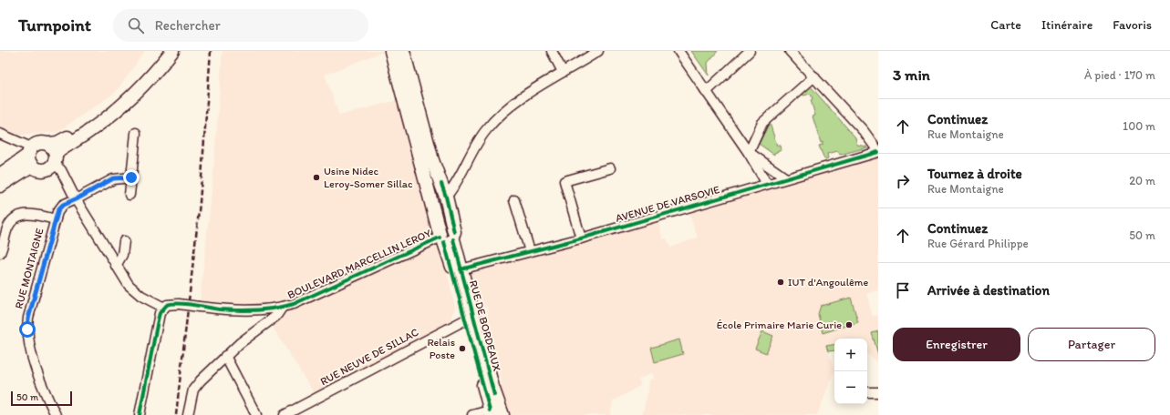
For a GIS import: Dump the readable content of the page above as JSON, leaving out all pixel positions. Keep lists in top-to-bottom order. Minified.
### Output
{"streets":{"main road":["RUE DE BORDEAUX"],"street":["AVENUE DE VARSOVIE","BOULEVARD MARCELLIN LEROY","RUE MONTAIGNE","RUE NEUVE DE SILLAC"]},"crossings":[["AVENUE DE VARSOVIE","RUE DE BORDEAUX"],["BOULEVARD MARCELLIN LEROY","RUE DE BORDEAUX"],["RUE DE BORDEAUX","RUE NEUVE DE SILLAC"]],"places":["Usine Nidec Leroy-Somer Sillac","IUT d'Angoulême","École Primaire Marie Curie","Relais Poste"],"scale_bar":"50 m","page":{"header":"Turnpoint","search":"Rechercher","nav":["Carte","Itinéraire","Favoris"],"heading":["3 min","À pied · 170 m"],"list":[["Continuez","Rue Montaigne","100 m"],["Tournez à droite","Rue Montaigne","20 m"],["Continuez","Rue Gérard Philippe","50 m"],"Arrivée à destination"],"buttons":["Enregistrer","Partager"],"map_buttons":["+","−"],"scale":"50 m"}}
